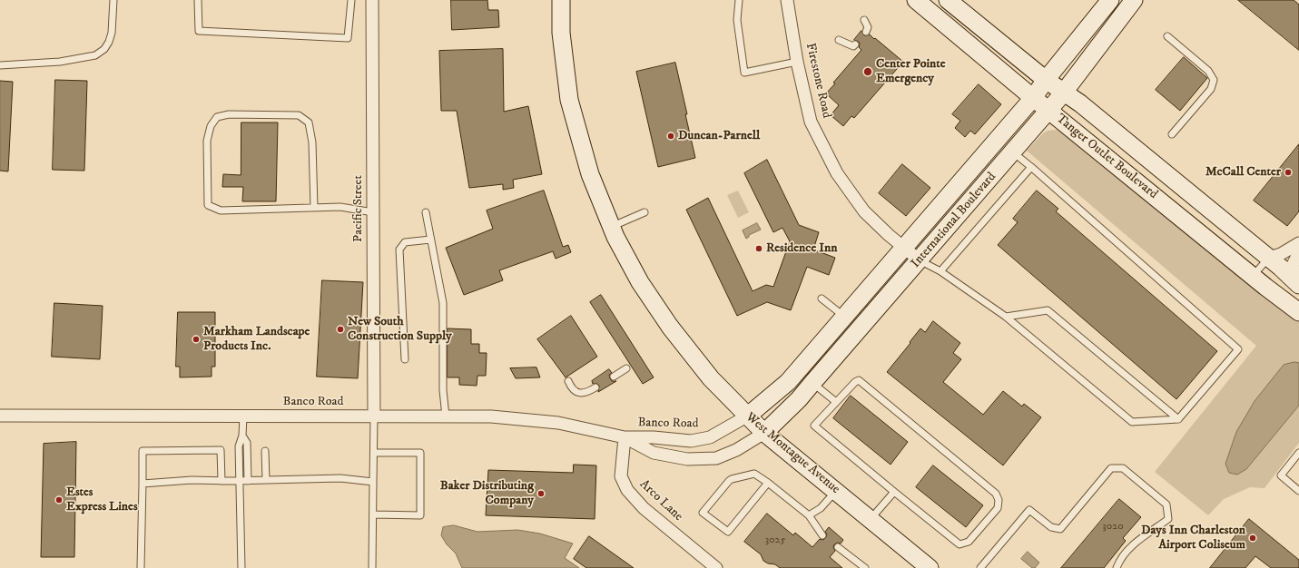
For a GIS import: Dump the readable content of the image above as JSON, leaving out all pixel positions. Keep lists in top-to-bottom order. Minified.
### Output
{"streets":{"main road":["Tanger Outlet Boulevard","International Boulevard","West Montague Avenue"],"street":["Firestone Road","Pacific Street","Banco Road","Arco Lane"]},"crossings":[["Firestone Road","International Boulevard"],["Tanger Outlet Boulevard","International Boulevard"],["Pacific Street","Banco Road"],["International Boulevard","Banco Road"],["International Boulevard","West Montague Avenue"],["Banco Road","West Montague Avenue"],["Banco Road","Arco Lane"]],"places":["Center Pointe Emergency","Duncan-Parnell","McCall Center","Residence Inn","New South Construction Supply","Markham Landscape Products Inc.","Baker Distributing Company","Estes Express Lines","Days Inn Charleston Airport Coliseum"],"house_numbers":["3020","3025"]}
